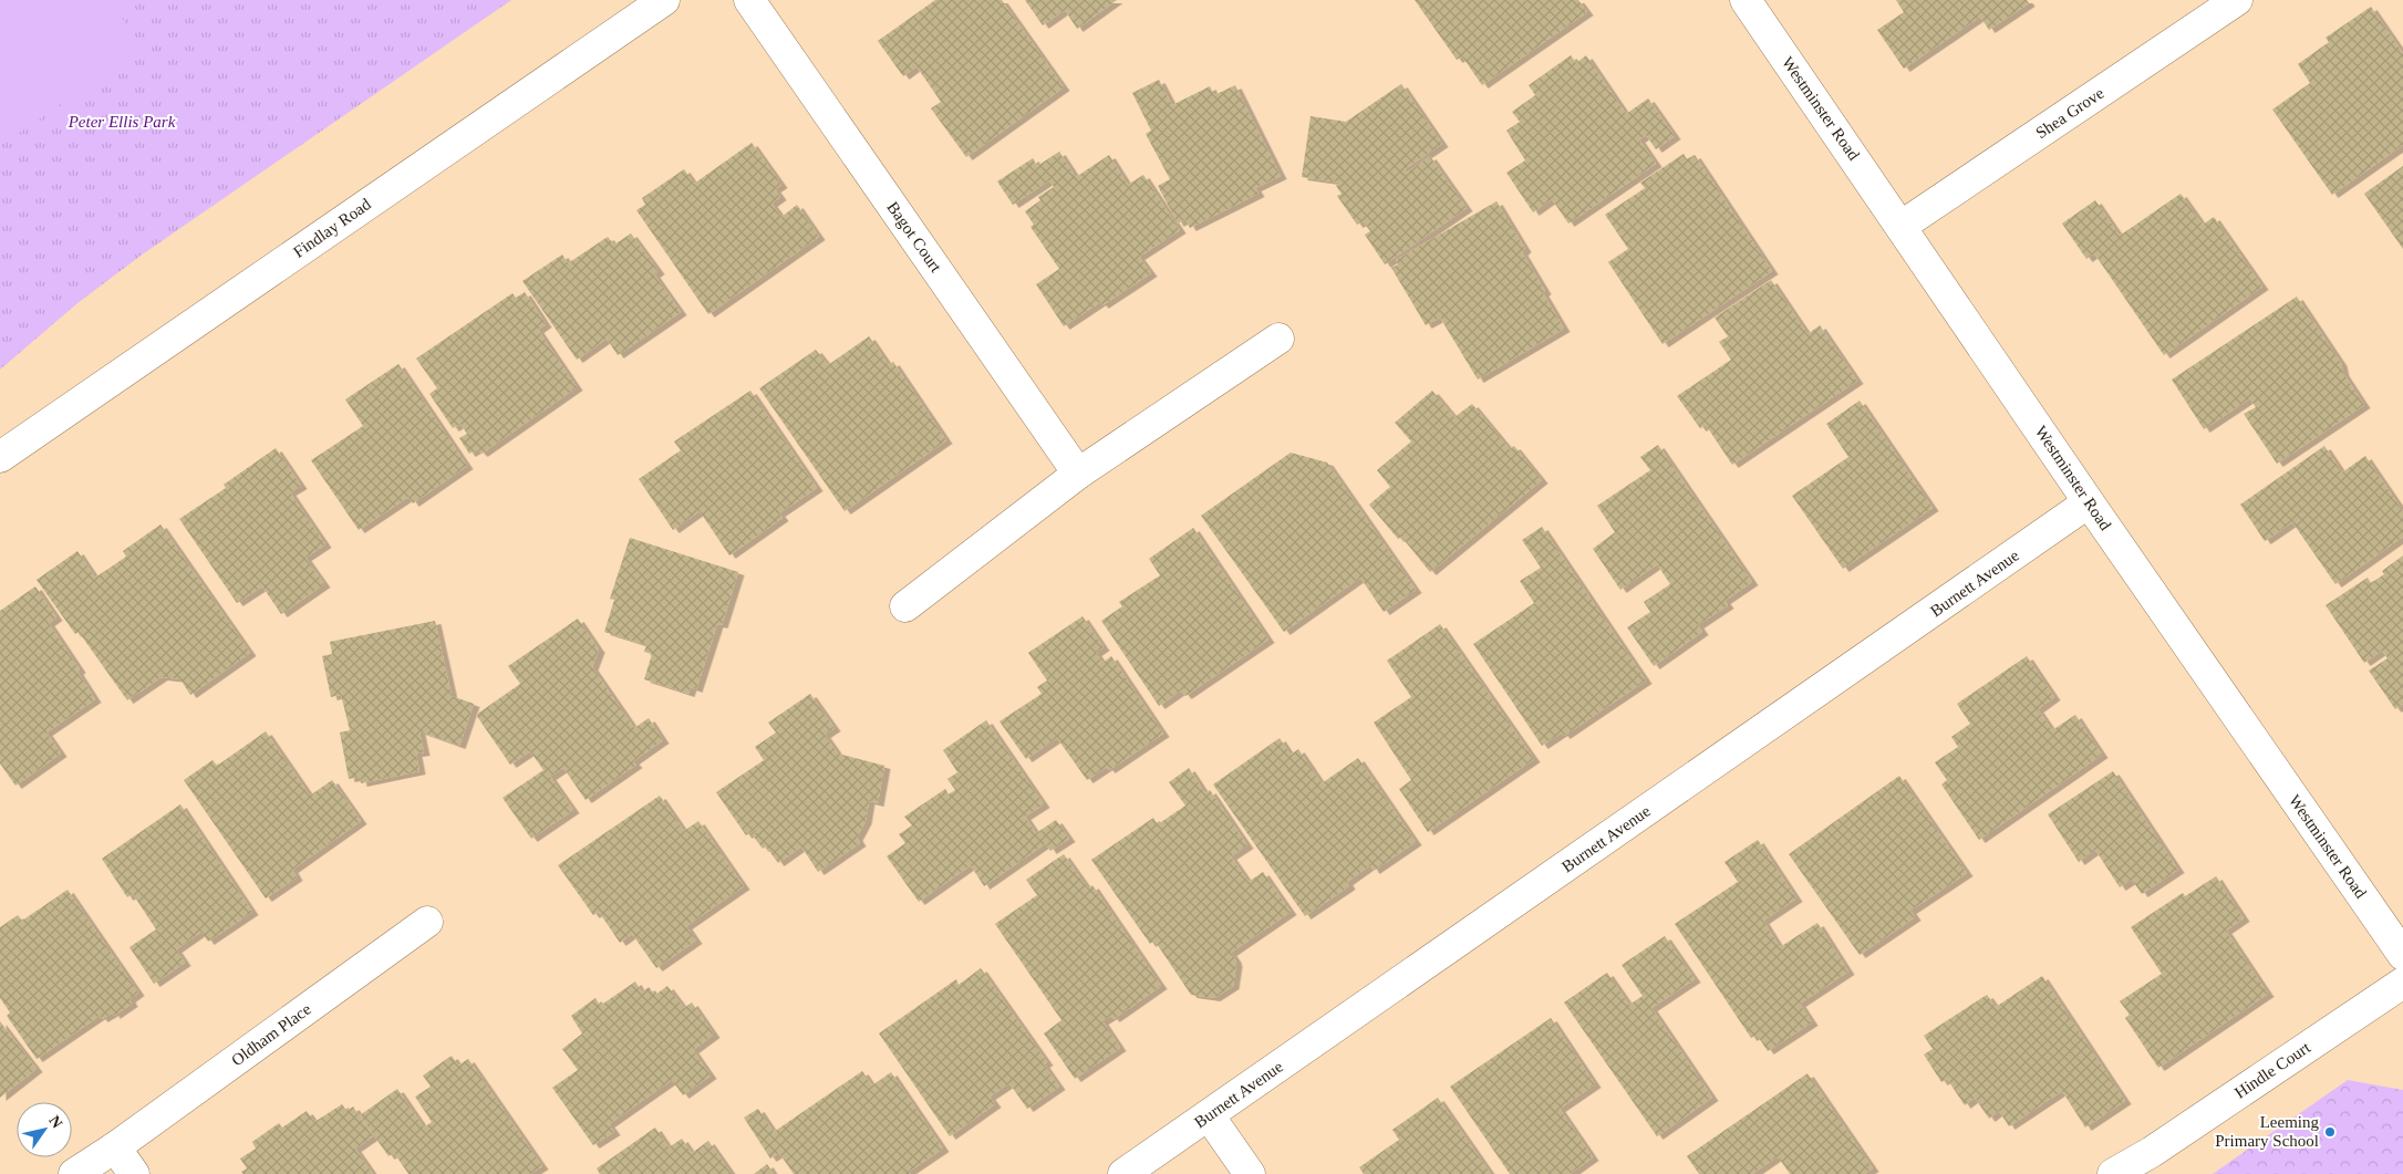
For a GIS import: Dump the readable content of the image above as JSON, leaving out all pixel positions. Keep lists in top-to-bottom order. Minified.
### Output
{"streets":{"street":["Westminster Road","Shea Grove","Findlay Road","Bagot Court","Burnett Avenue","Oldham Place","Hindle Court"]},"crossings":[["Westminster Road","Shea Grove"],["Westminster Road","Burnett Avenue"]],"parks":["Peter Ellis Park"],"places":["Leeming Primary School"],"north":"top right"}
